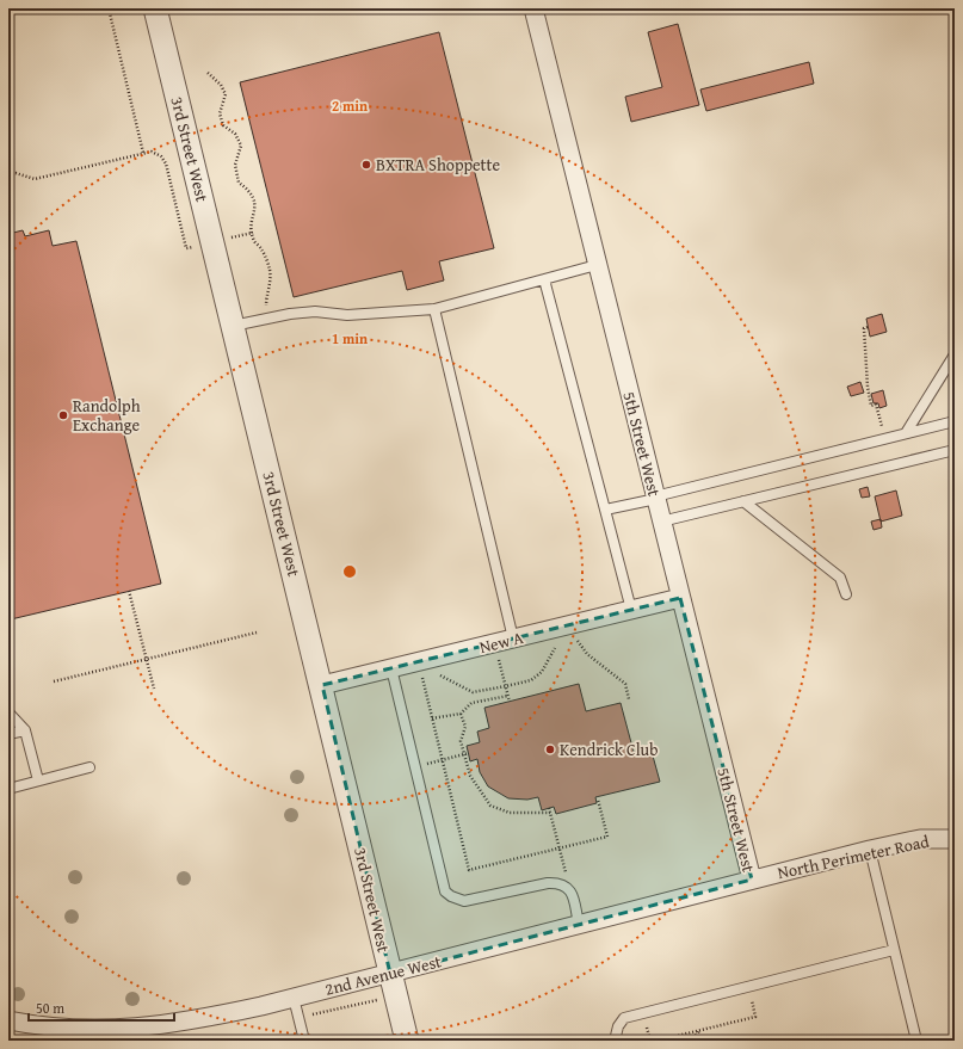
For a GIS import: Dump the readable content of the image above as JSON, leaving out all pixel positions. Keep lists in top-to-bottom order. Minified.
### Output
{"streets":{"street":["3rd Street West","5th Street West","New A","North Perimeter Road","2nd Avenue West"]},"crossings":[["3rd Street West","New A"],["3rd Street West","2nd Avenue West"],["5th Street West","New A"],["5th Street West","North Perimeter Road"],["5th Street West","2nd Avenue West"],["North Perimeter Road","2nd Avenue West"]],"places":["BXTRA Shoppette","Randolph Exchange","Kendrick Club"],"scale_bar":"50 m","rings":["2 min","1 min"]}
